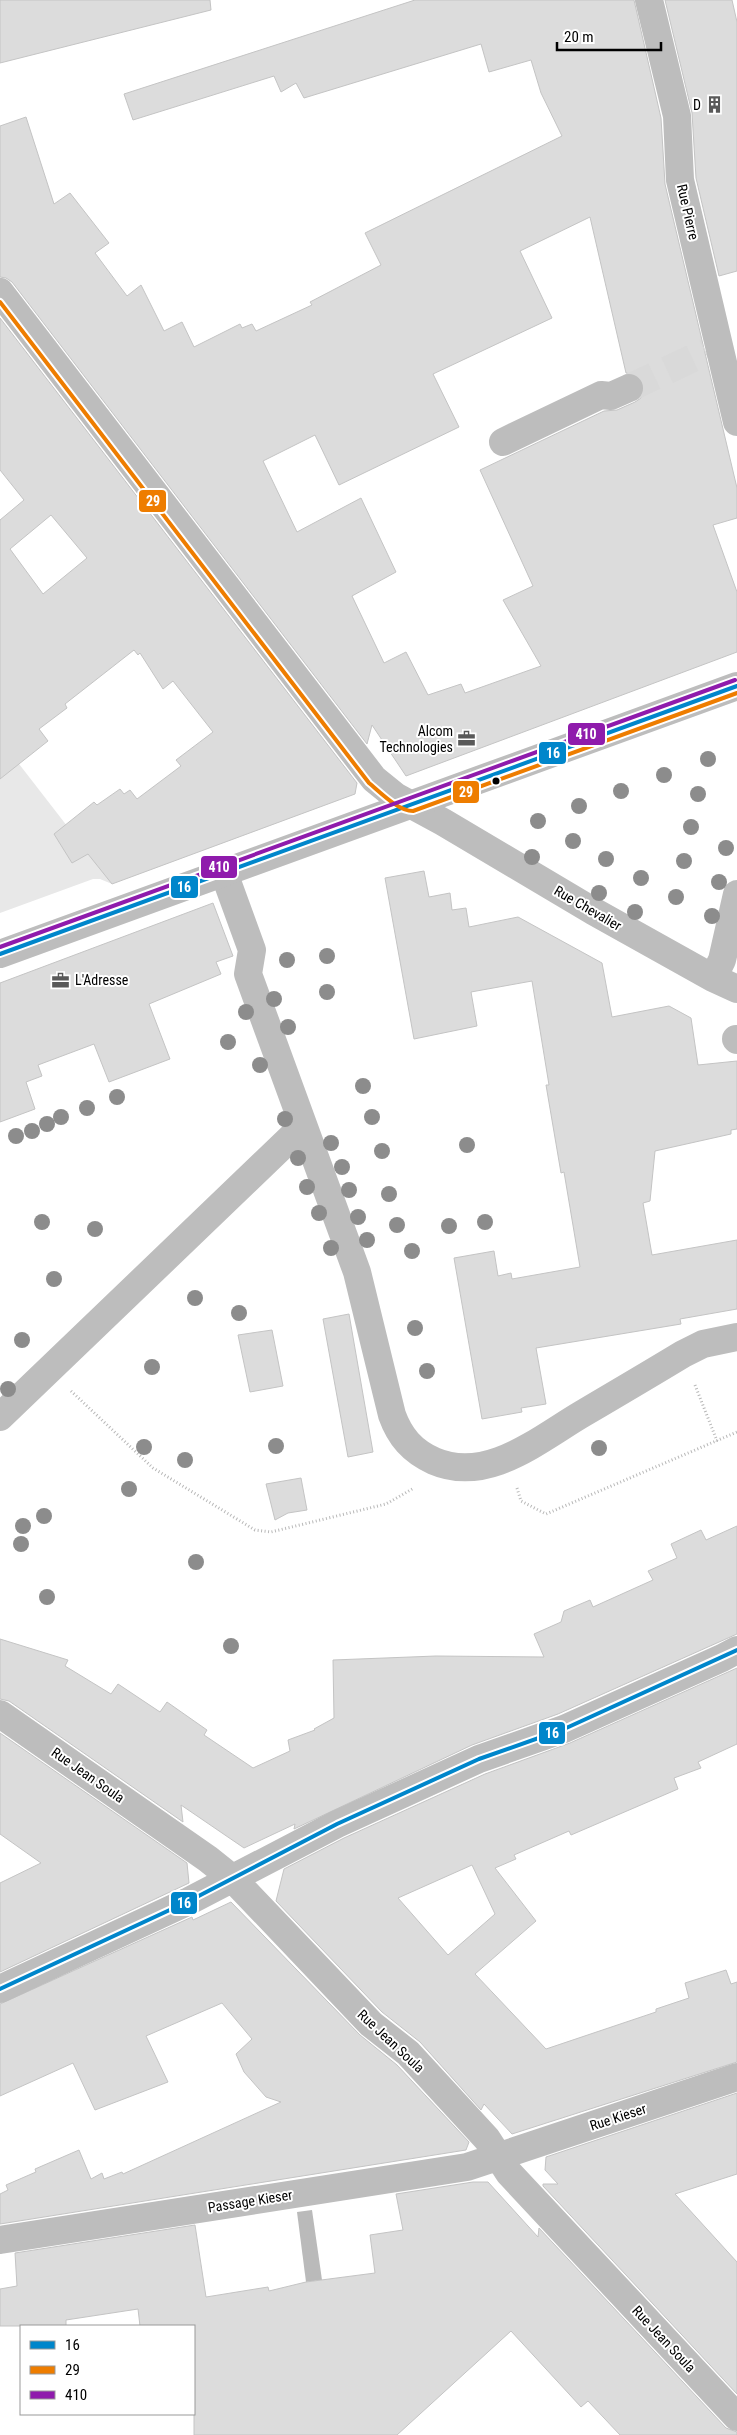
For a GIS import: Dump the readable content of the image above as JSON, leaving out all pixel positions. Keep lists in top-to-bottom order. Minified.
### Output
{"streets":{"street":["Rue Pierre","Rue Chevalier","Rue Jean Soula","Rue Kieser","Passage Kieser"]},"crossings":[["Rue Jean Soula","Rue Kieser"],["Rue Jean Soula","Passage Kieser"],["Rue Kieser","Passage Kieser"]],"places":{"building":["D"],"office":["Alcom Technologies","L'Adresse"]},"lines":["transit line 29","transit line 410","transit line 16"],"legend":["16","29","410"],"scale_bar":"20 m"}
